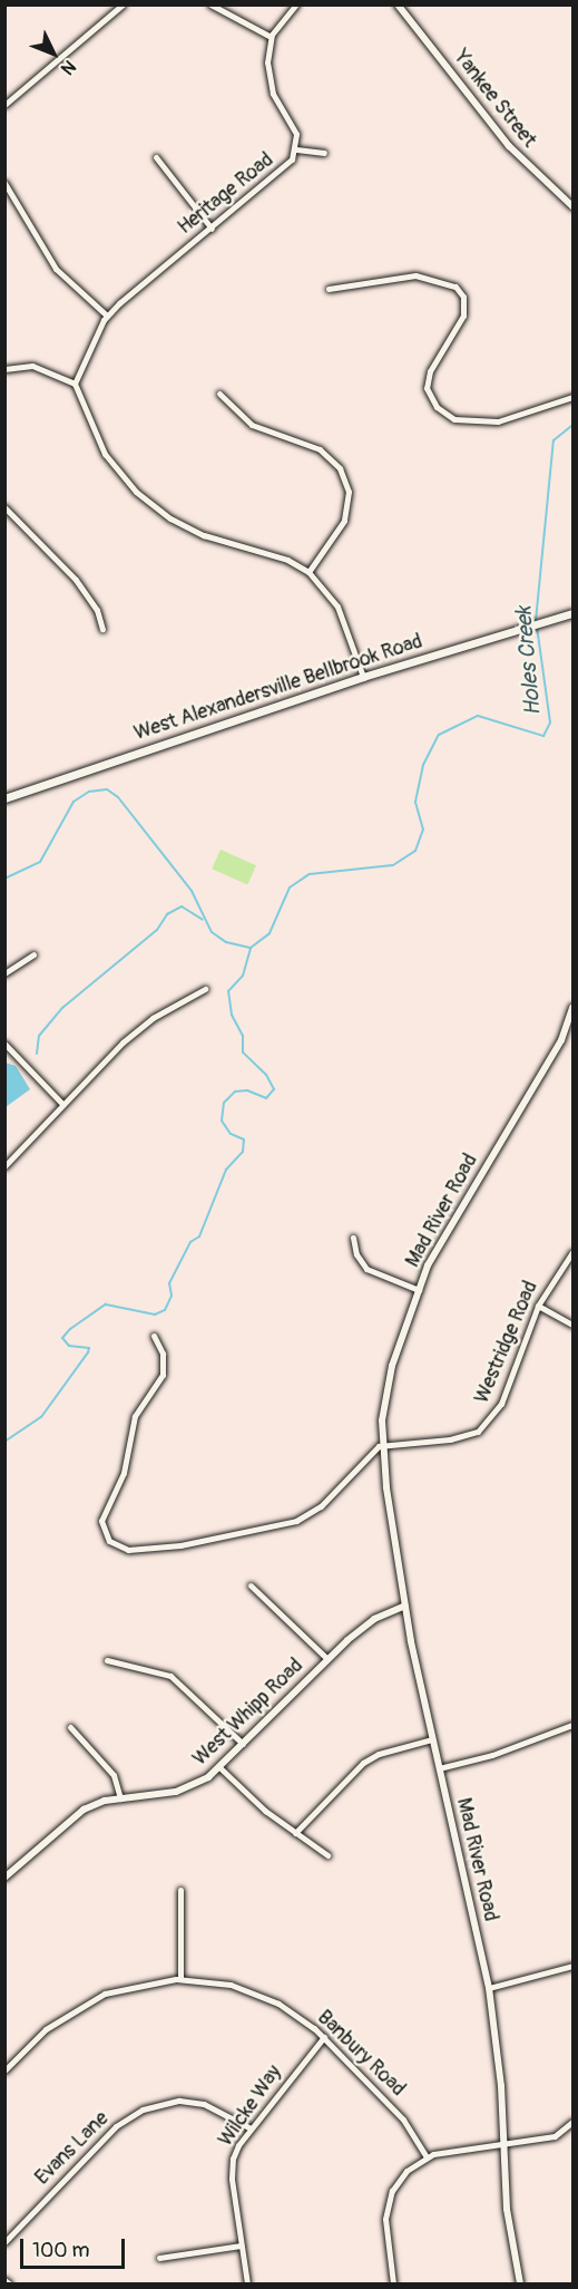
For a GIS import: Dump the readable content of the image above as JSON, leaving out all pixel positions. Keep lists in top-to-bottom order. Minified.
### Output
{"streets":{"main road":["West Alexandersville Bellbrook Road"],"street":["Yankee Street","Heritage Road","Mad River Road","Westridge Road","West Whipp Road","Banbury Road","Wilcke Way","Evans Lane"]},"crossings":[["Mad River Road","Westridge Road"],["Mad River Road","West Whipp Road"],["Banbury Road","Wilcke Way"],["Wilcke Way","Evans Lane"]],"water":["Holes Creek"],"scale_bar":"100 m","north":"bottom right"}
